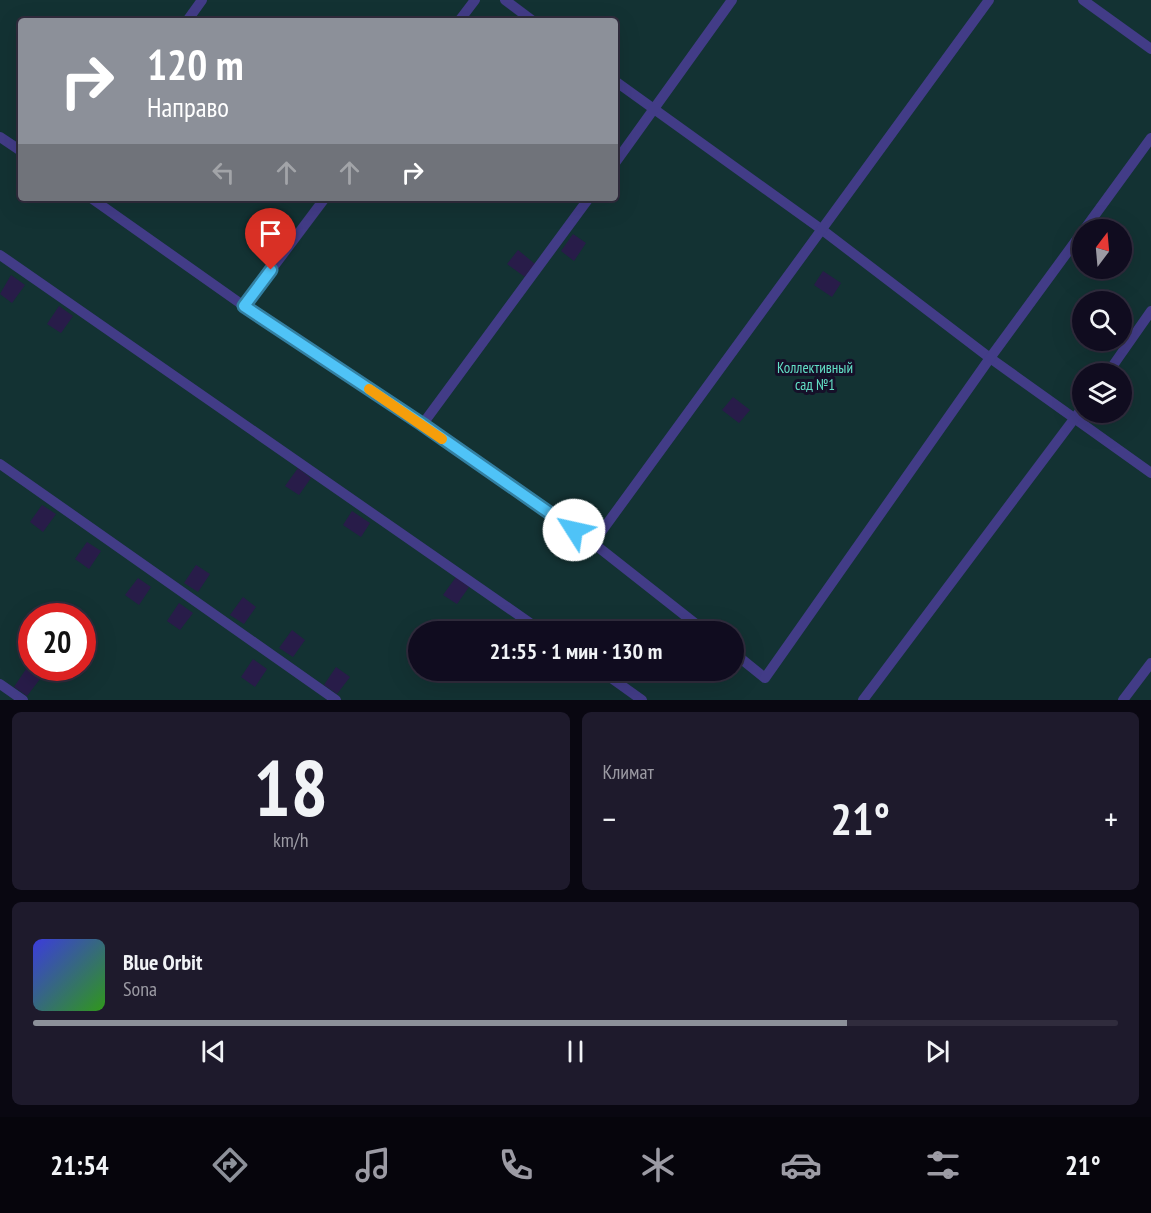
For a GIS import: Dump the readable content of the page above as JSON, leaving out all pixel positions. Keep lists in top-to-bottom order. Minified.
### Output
{"parks":["Коллективный сад №1"],"north":"top","page":{"turn":["120 m","Направо"],"limit":"20","trip":"21:55 · 1 мин · 130 m","tile":[["18","km/h"],"Климат"],"heat":["−","21°","+"],"song":["Blue Orbit","Sona"],"tabs":["21:54","21°"]}}
